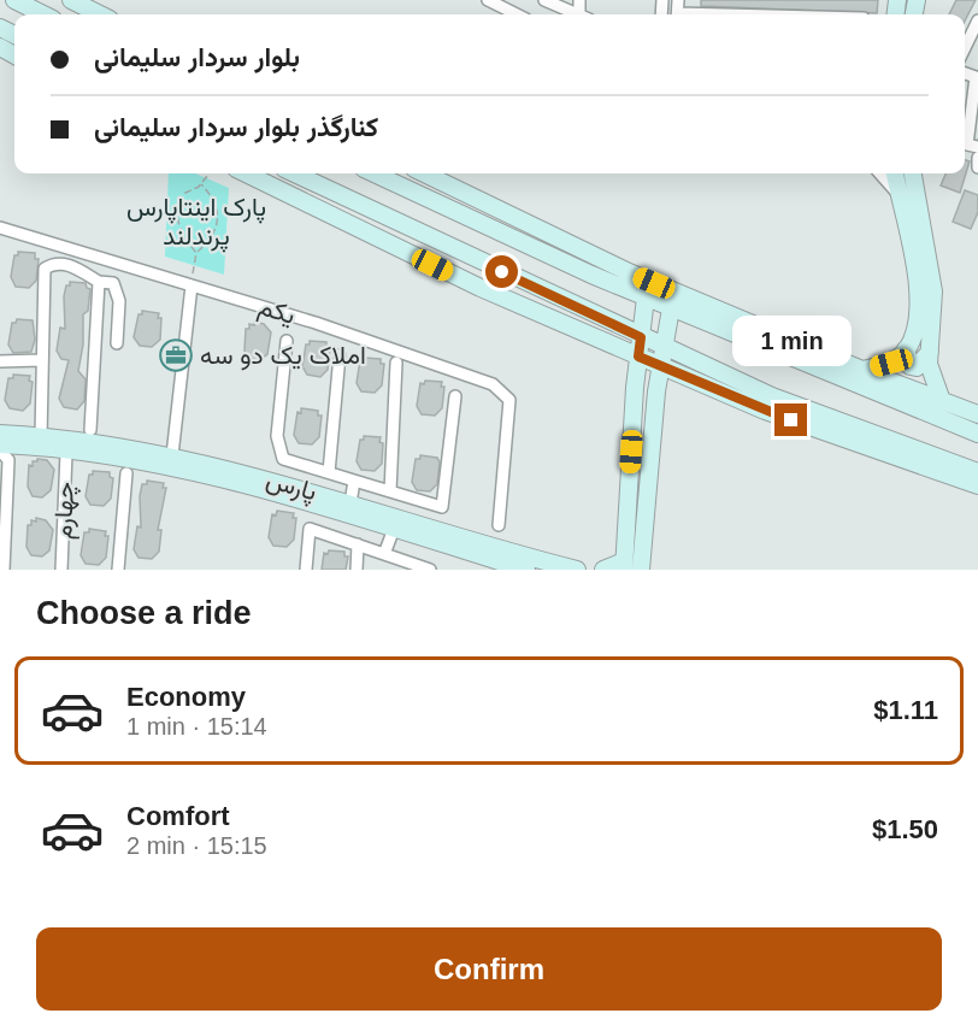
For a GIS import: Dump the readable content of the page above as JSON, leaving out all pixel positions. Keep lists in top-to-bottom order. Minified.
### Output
{"streets":{"street":["یکم","پارس","چهارم"]},"crossings":[["پارس","چهارم"]],"parks":["پارک اینتاپارس پرندلند"],"places":{"office":["املاک یک دو سه"]},"page":{"banner":["بلوار سردار سلیمانی","کنارگذر بلوار سردار سلیمانی"],"bubble":"1 min","heading":"Choose a ride","list":[{"name":"Economy","note":"1 min · 15:14","value":"$1.11"},{"name":"Comfort","note":"2 min · 15:15","value":"$1.50"}],"buttons":"Confirm"}}
